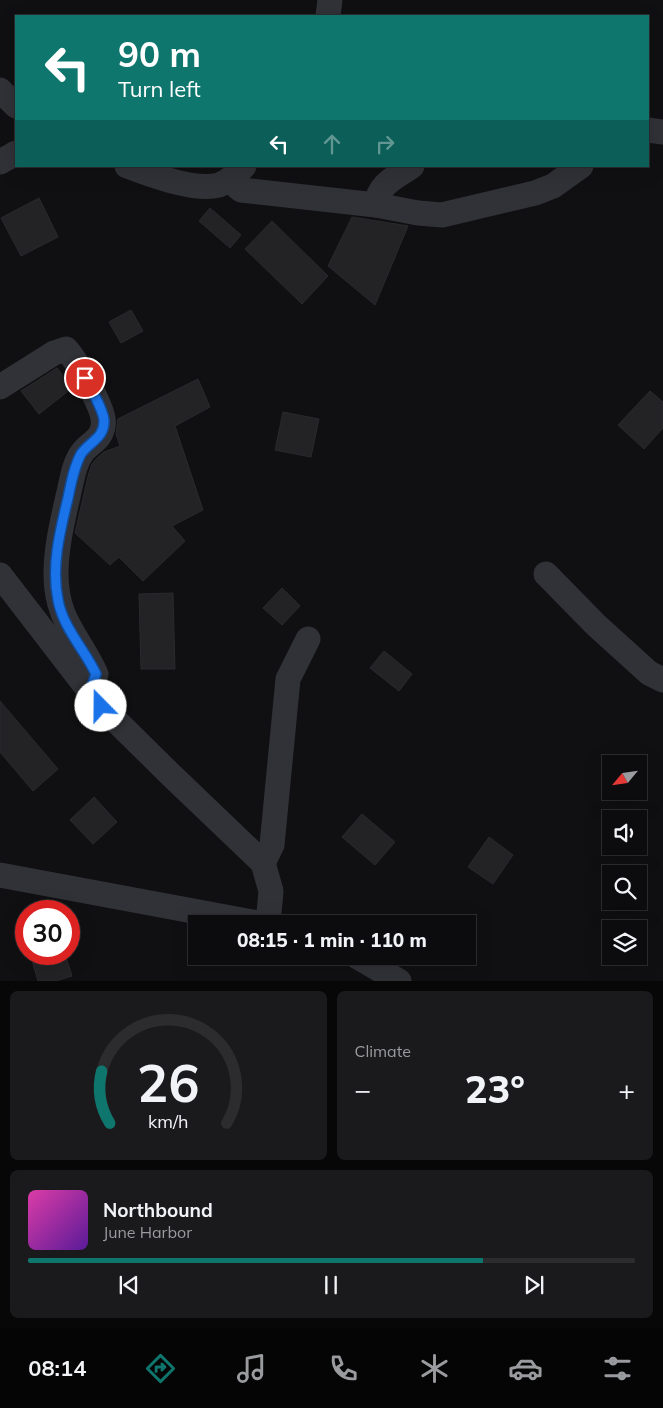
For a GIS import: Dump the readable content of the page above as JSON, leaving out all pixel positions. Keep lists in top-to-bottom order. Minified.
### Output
{"north":"bottom left","page":{"turn":["90 m","Turn left"],"limit":"30","trip":"08:15 · 1 min · 110 m","tile":"Climate","heat":["−","23°","+"],"song":["Northbound","June Harbor"],"tabs":"08:14","gauge":["26","km/h"]}}
